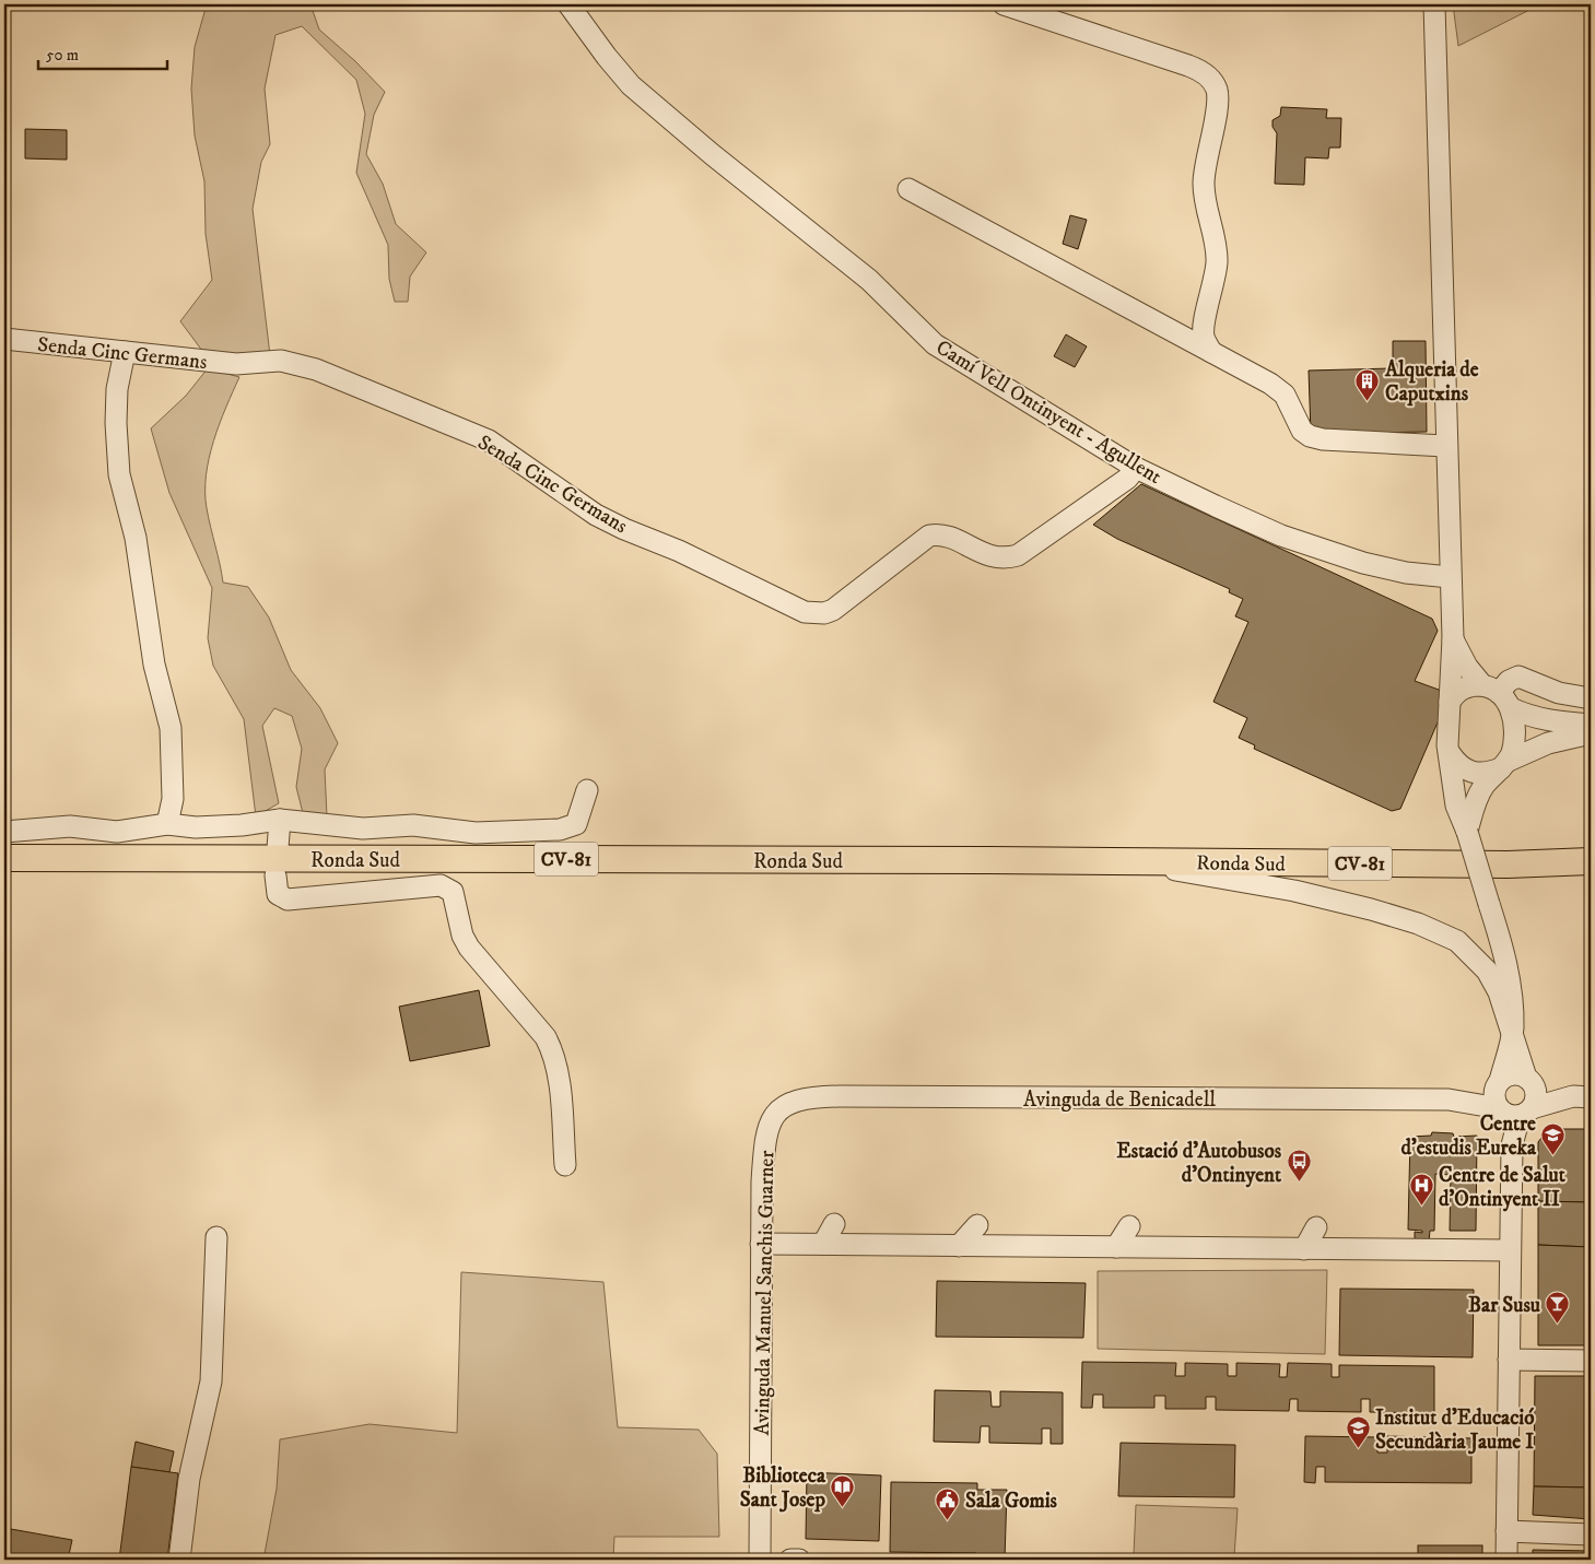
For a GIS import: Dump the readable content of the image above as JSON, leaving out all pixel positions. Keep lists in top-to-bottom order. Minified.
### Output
{"streets":{"main road":["Ronda Sud","CV-81"],"street":["Senda Cinc Germans","Camí Vell Ontinyent - Agullent","Avinguda de Benicadell","Avinguda Manuel Sanchis Guarner"]},"crossings":[["Senda Cinc Germans","Camí Vell Ontinyent - Agullent"],["Avinguda de Benicadell","Avinguda Manuel Sanchis Guarner"]],"places":{"building":["Alqueria de Caputxins"],"school or university":["Centre d'estudis Eureka","Institut d'Educació Secundària Jaume I"],"bus stop":["Estació d'Autobusos d'Ontinyent"],"hospital":["Centre de Salut d'Ontinyent II"],"bar":["Bar Susu"],"library":["Biblioteca Sant Josep"],"public building":["Sala Gomis"]},"scale_bar":"50 m"}
